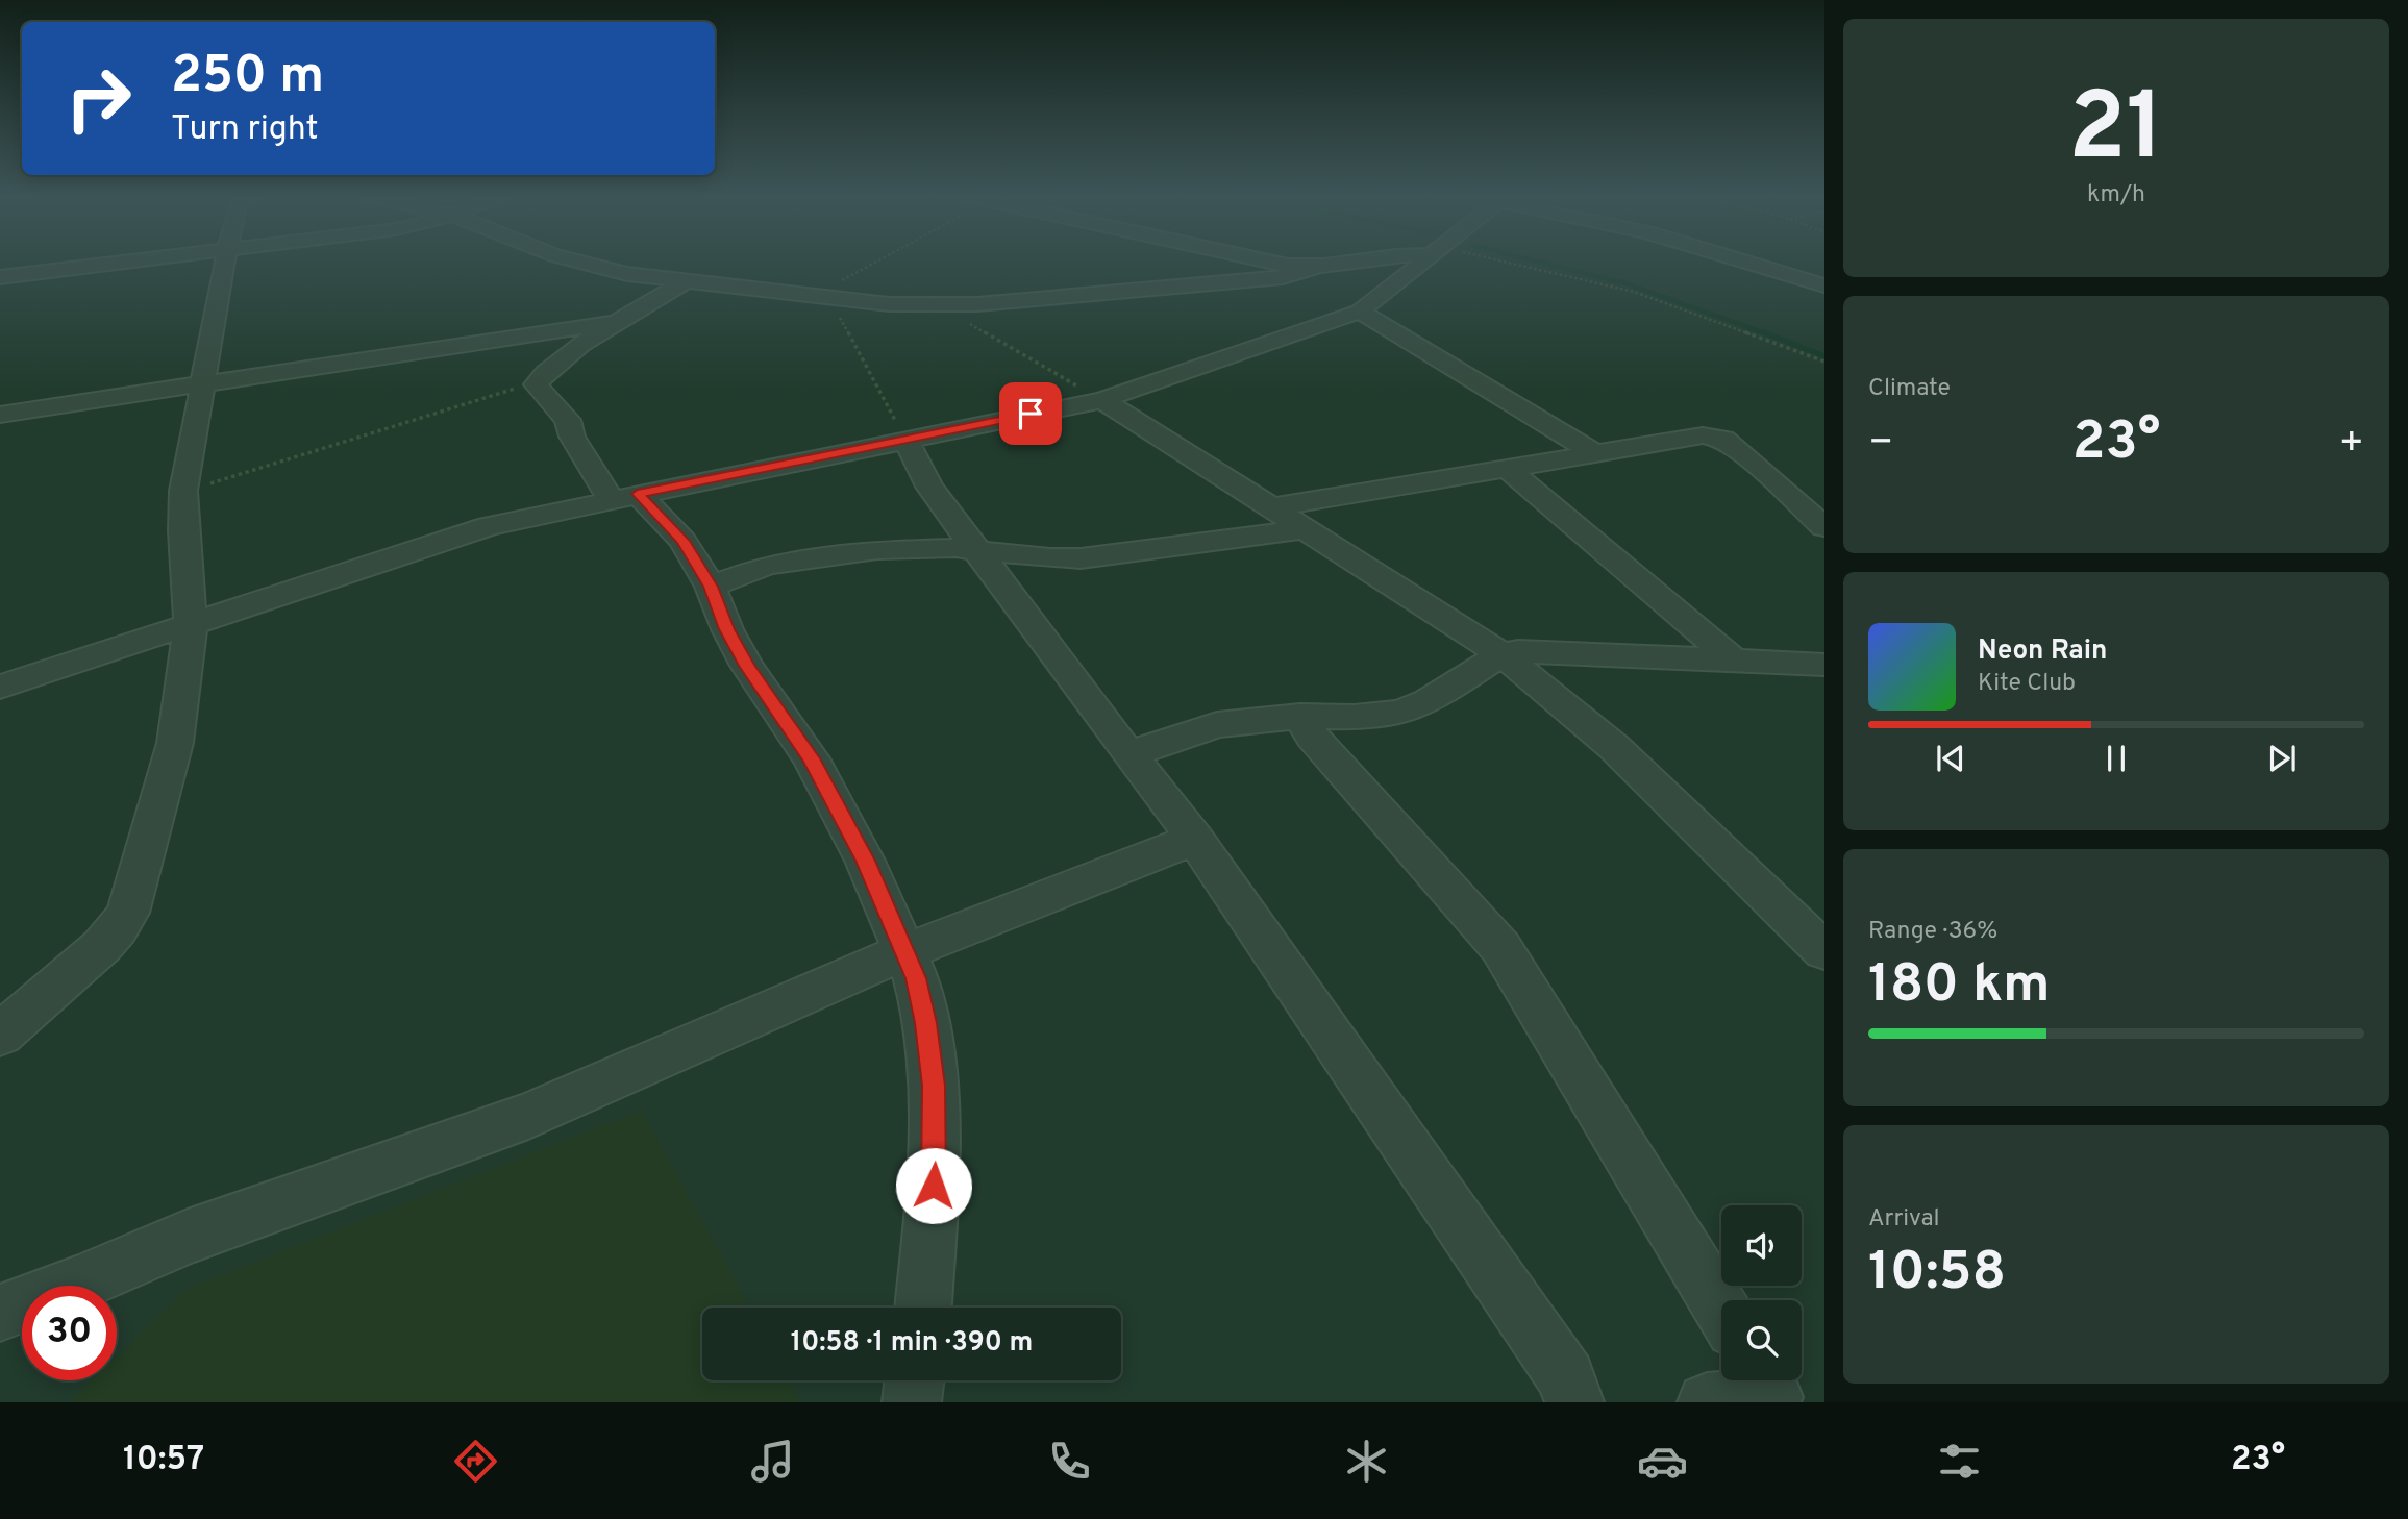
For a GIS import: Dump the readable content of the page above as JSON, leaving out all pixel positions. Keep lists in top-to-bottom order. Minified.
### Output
{"page":{"tile":[["21","km/h"],"Climate",["Range · 36%","180 km"],["Arrival","10:58"]],"turn":["250 m","Turn right"],"heat":["−","23°","+"],"song":["Neon Rain","Kite Club"],"limit":"30","trip":"10:58 · 1 min · 390 m","tabs":["10:57","23°"]}}
